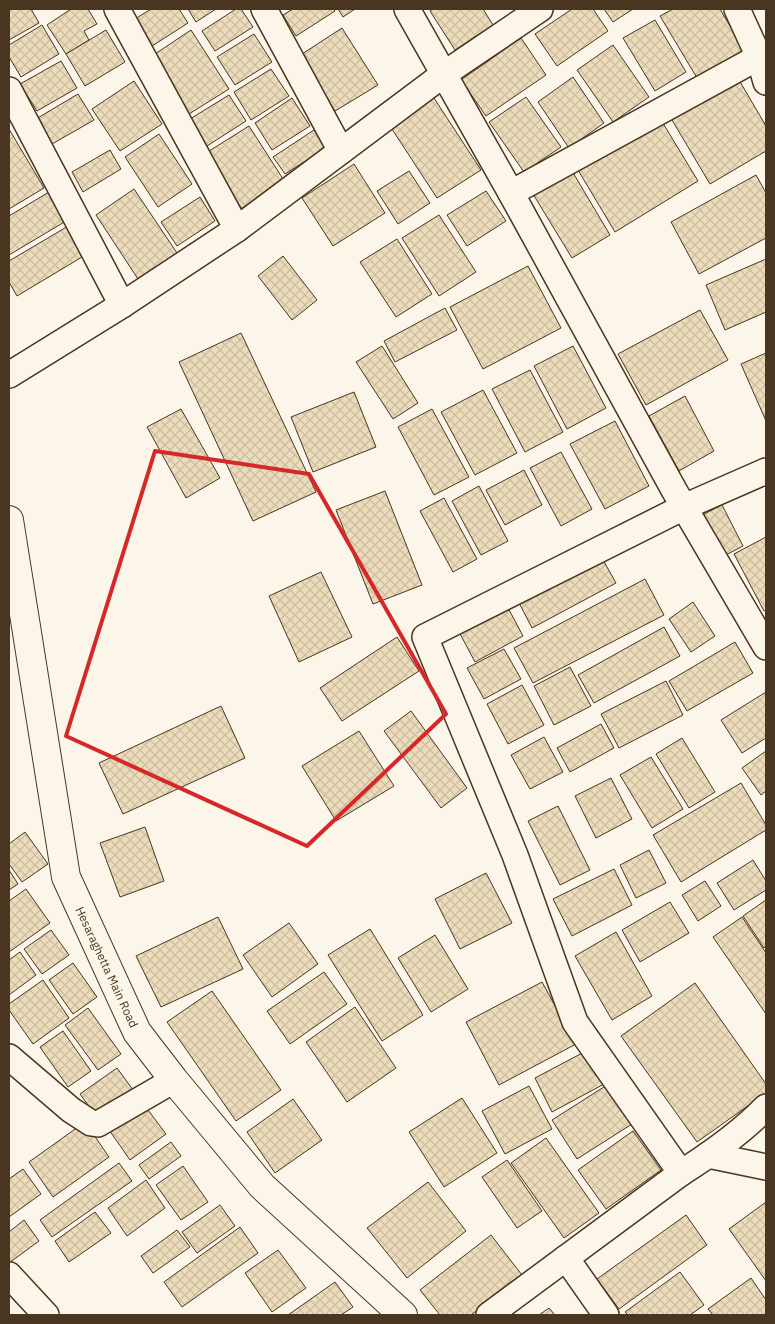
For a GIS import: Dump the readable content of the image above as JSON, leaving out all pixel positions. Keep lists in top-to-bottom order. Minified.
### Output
{"streets":{"main road":["Hesaraghetta Main Road"]}}
